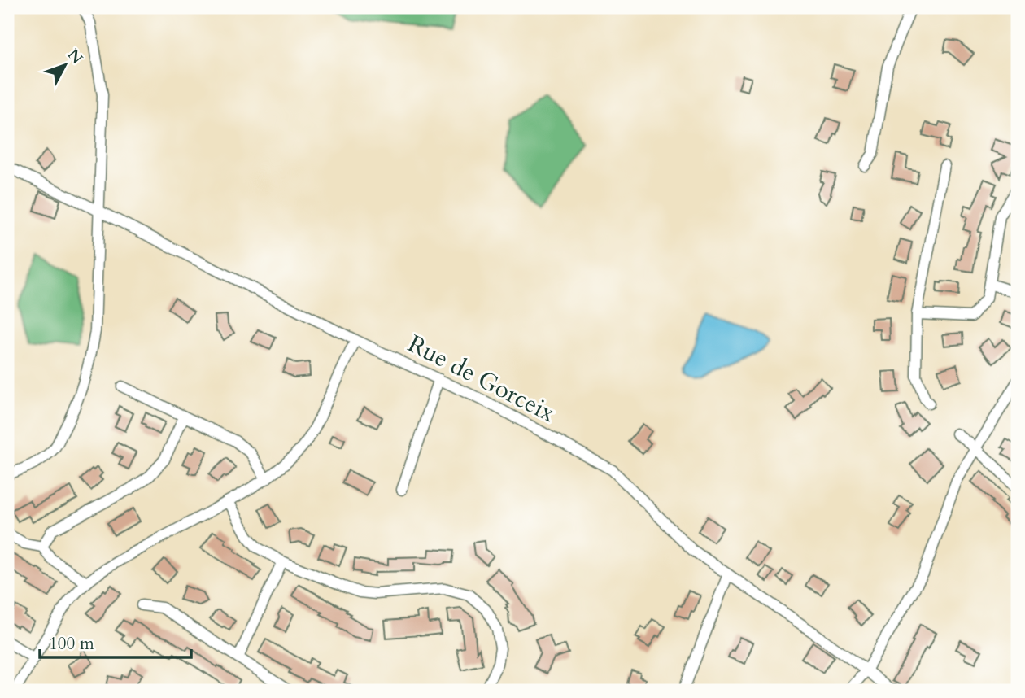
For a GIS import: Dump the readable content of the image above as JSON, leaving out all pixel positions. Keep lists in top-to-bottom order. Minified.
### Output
{"streets":{"street":["Rue de Gorceix"]},"scale_bar":"100 m","north":"top right"}
